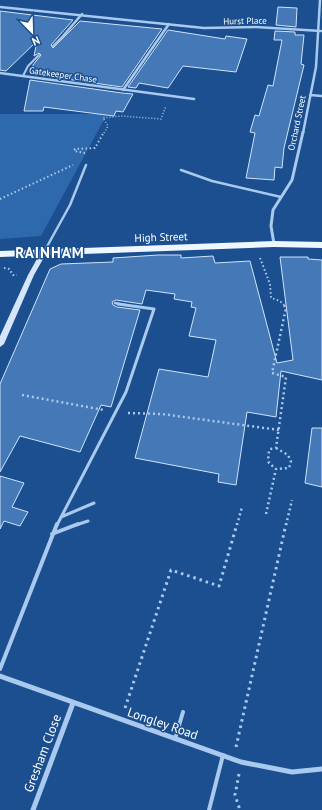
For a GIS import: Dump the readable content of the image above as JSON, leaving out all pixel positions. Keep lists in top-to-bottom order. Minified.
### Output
{"streets":{"main road":["High Street"],"street":["Hurst Place","Gatekeeper Chase","Orchard Street","Longley Road","Gresham Close"]},"crossings":[["Hurst Place","Orchard Street"],["Orchard Street","High Street"],["Longley Road","Gresham Close"]],"districts":["RAINHAM"],"north":"bottom right"}
